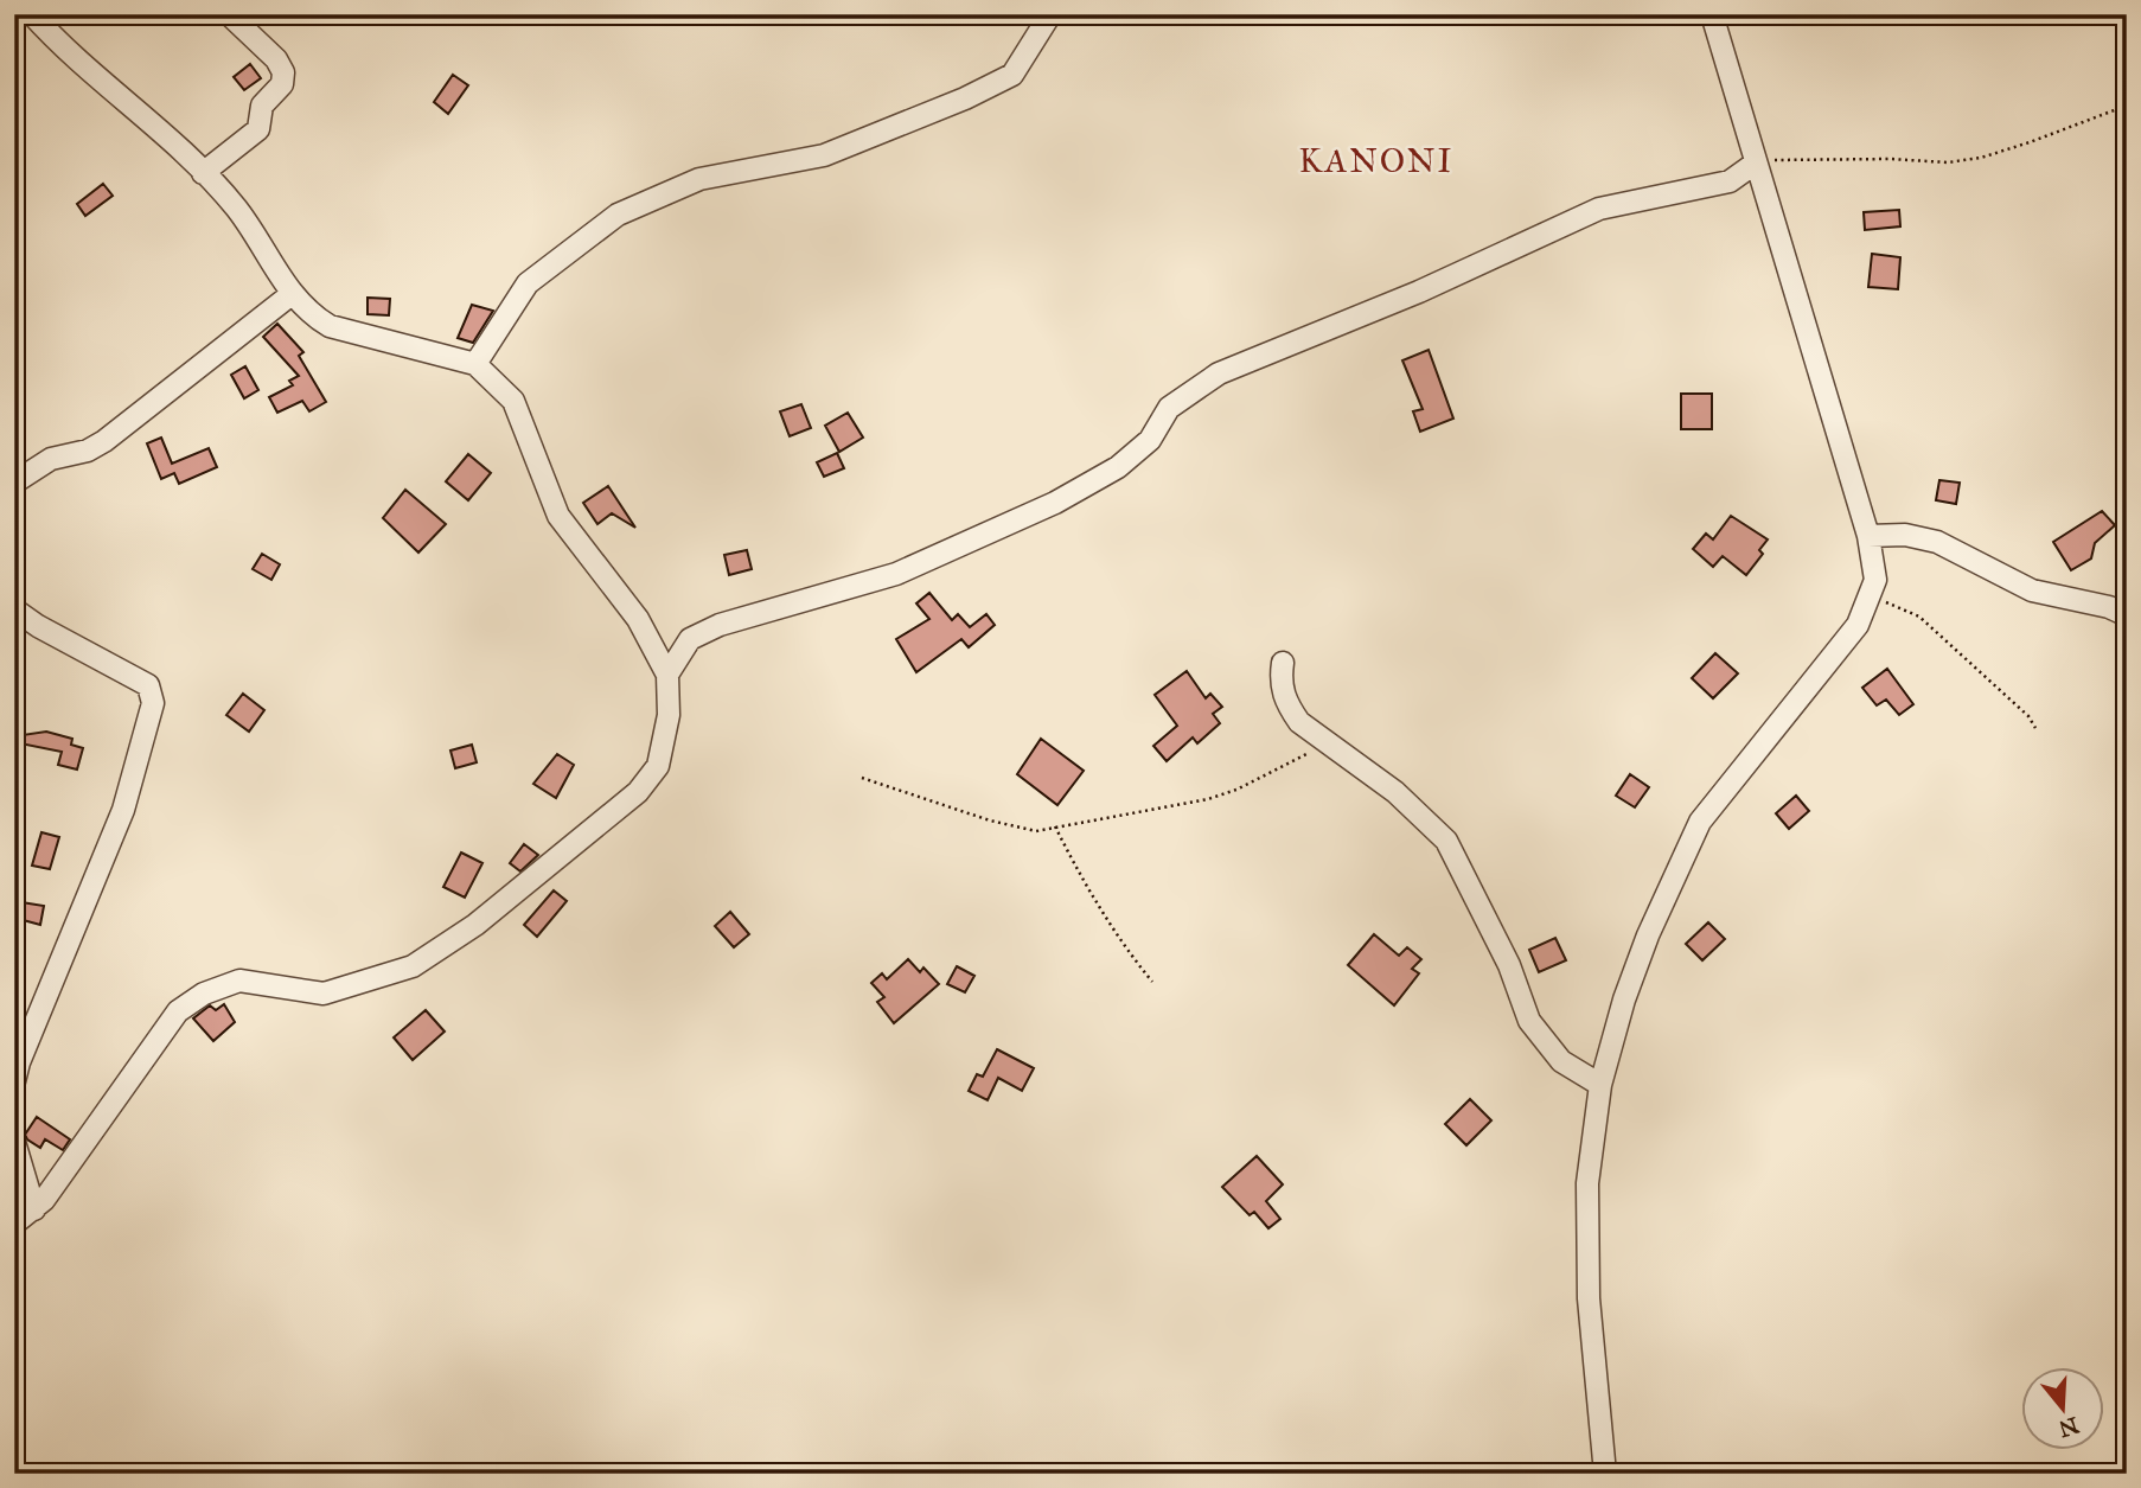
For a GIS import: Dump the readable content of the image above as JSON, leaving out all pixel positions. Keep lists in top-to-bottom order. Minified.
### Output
{"districts":["KANONI"],"north":"bottom"}
